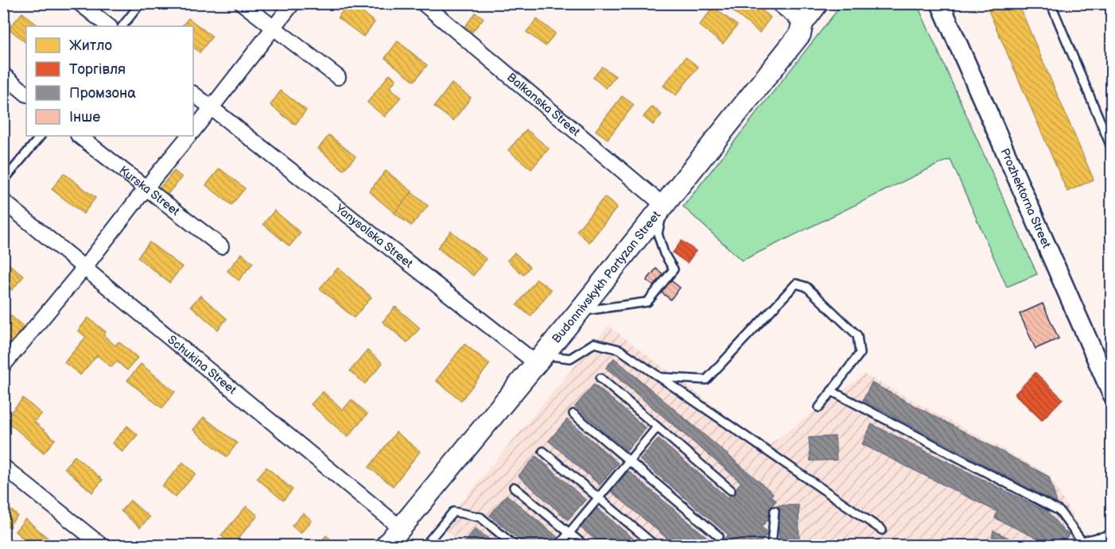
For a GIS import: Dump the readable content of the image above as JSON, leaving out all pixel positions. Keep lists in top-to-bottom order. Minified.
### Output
{"streets":{"main road":["Budonnivskykh Partyzan Street"],"street":["Balkanska Street","Kurska Street","Prozhektorna Street","Yanysolska Street","Schukina Street"]},"crossings":[["Balkanska Street","Budonnivskykh Partyzan Street"],["Yanysolska Street","Budonnivskykh Partyzan Street"],["Budonnivskykh Partyzan Street","Schukina Street"]],"legend":["Житло","Торгівля","Промзона","Інше"]}
